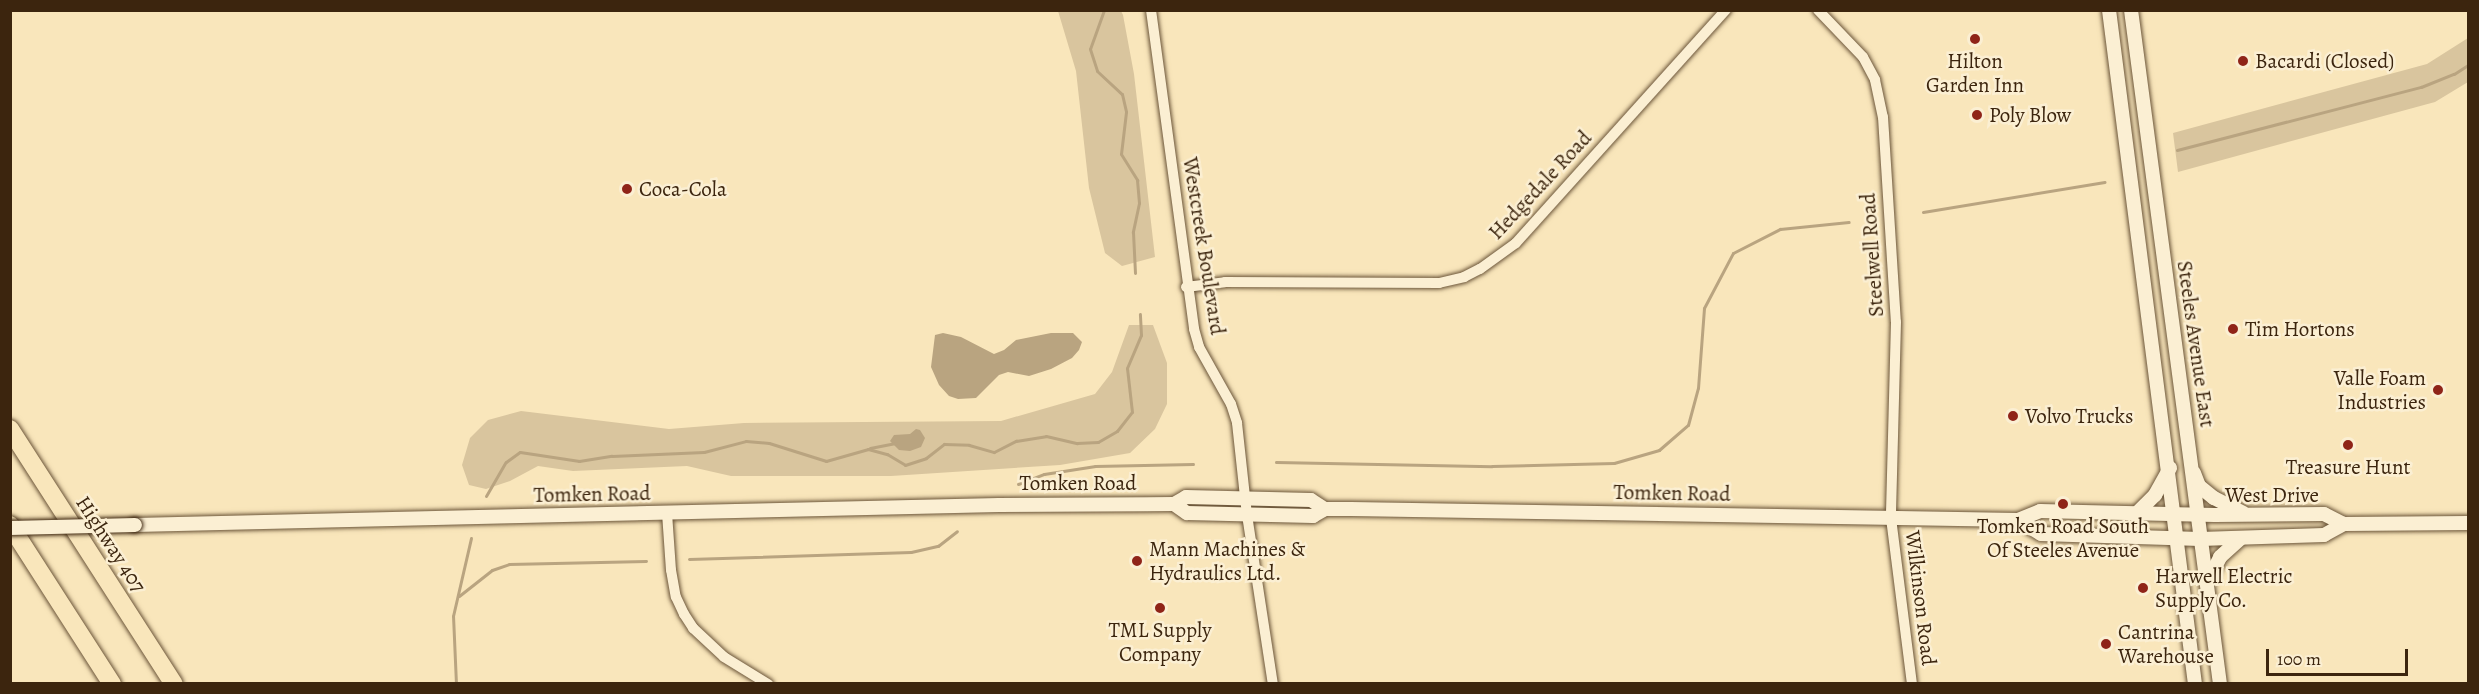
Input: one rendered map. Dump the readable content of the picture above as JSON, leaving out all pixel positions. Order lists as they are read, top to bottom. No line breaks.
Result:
{"streets":{"highway":["Highway 407"],"main road":["Steeles Avenue East","Tomken Road","West Drive"],"street":["Hedgedale Road","Westcreek Boulevard","Steelwell Road","Wilkinson Road"]},"crossings":[["Hedgedale Road","Westcreek Boulevard"],["Westcreek Boulevard","Tomken Road"],["Steelwell Road","Tomken Road"],["Steelwell Road","Wilkinson Road"],["Steeles Avenue East","Tomken Road"],["Steeles Avenue East","West Drive"],["Tomken Road","West Drive"],["Tomken Road","Wilkinson Road"]],"places":["Hilton Garden Inn","Bacardi (Closed)","Poly Blow","Coca-Cola","Tim Hortons","Valle Foam Industries","Volvo Trucks","Treasure Hunt","Tomken Road South Of Steeles Avenue","Mann Machines & Hydraulics Ltd.","Harwell Electric Supply Co.","TML Supply Company","Cantrina Warehouse"],"scale_bar":"100 m"}
